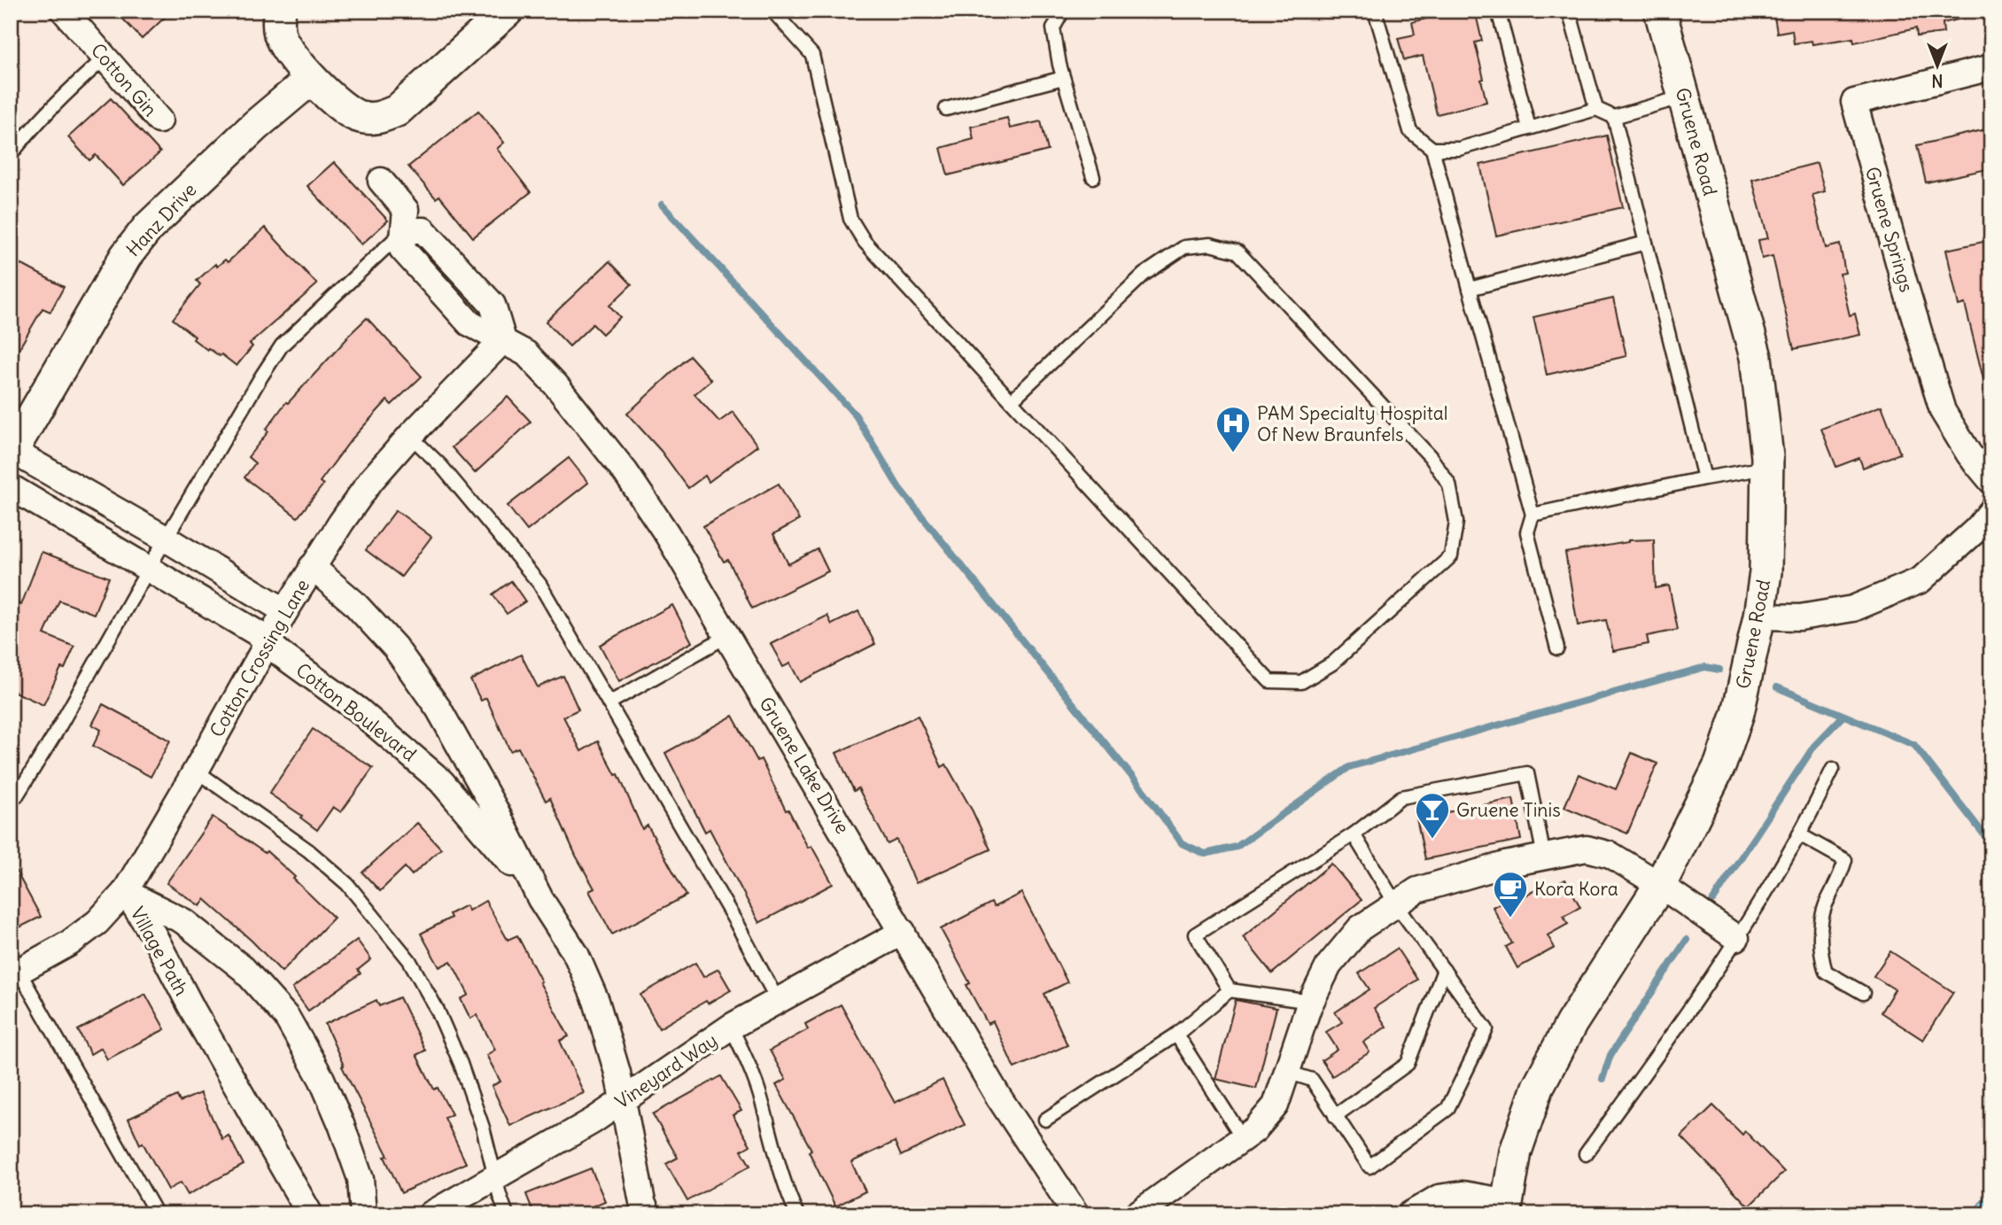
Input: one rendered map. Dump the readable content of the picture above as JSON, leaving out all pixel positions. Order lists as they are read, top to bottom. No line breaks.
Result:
{"streets":{"street":["Cotton Gin","Gruene Road","Hanz Drive","Gruene Springs","Cotton Crossing Lane","Cotton Boulevard","Gruene Lake Drive","Village Path","Vineyard Way"]},"crossings":[["Cotton Crossing Lane","Cotton Boulevard"],["Cotton Crossing Lane","Gruene Lake Drive"],["Cotton Crossing Lane","Village Path"],["Cotton Boulevard","Vineyard Way"],["Gruene Lake Drive","Vineyard Way"]],"places":{"hospital":["PAM Specialty Hospital Of New Braunfels"],"bar":["Gruene Tinis"],"cafe":["Kora Kora"]},"north":"bottom"}
